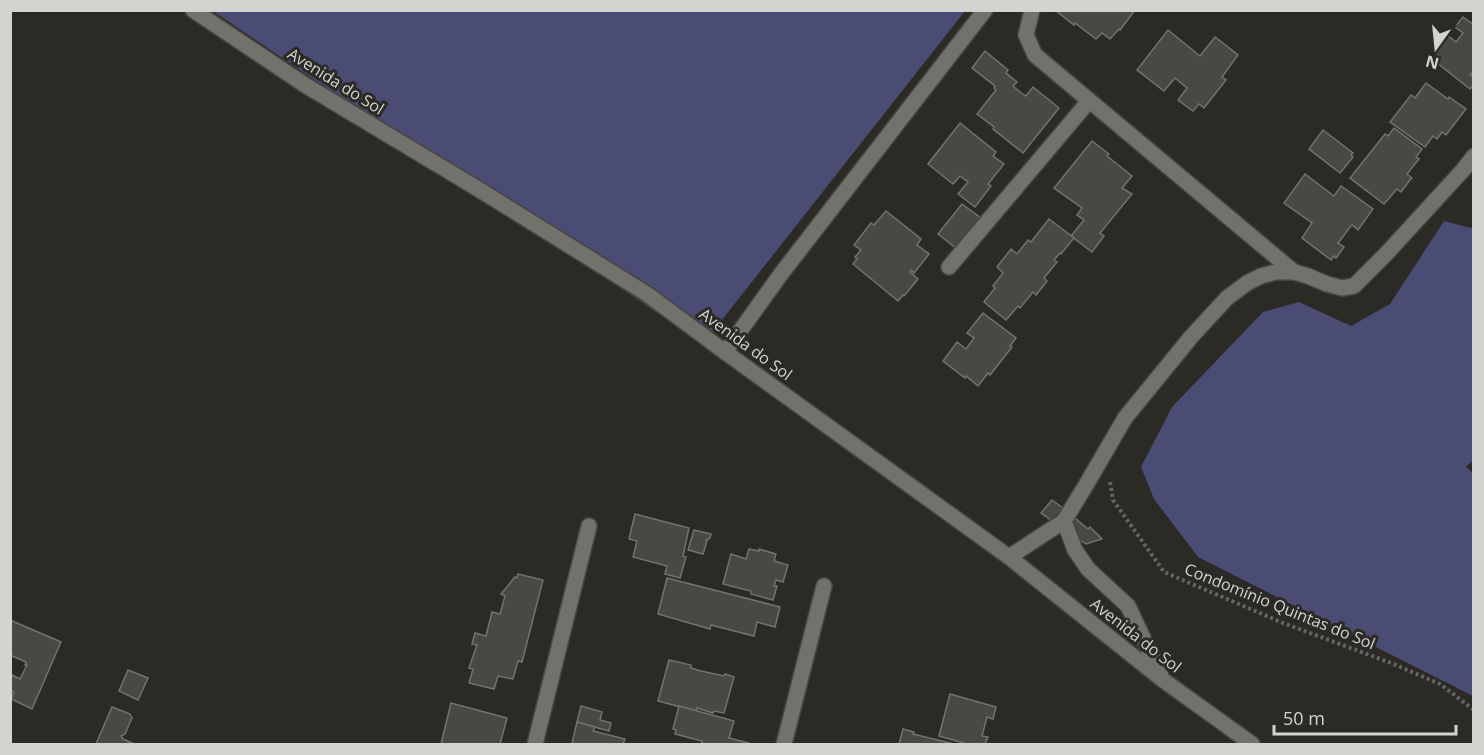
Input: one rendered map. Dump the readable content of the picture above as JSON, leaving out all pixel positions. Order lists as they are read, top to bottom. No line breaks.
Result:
{"streets":{"street":["Avenida do Sol"],"path":["Condomínio Quintas do Sol"]},"scale_bar":"50 m","north":"bottom"}
